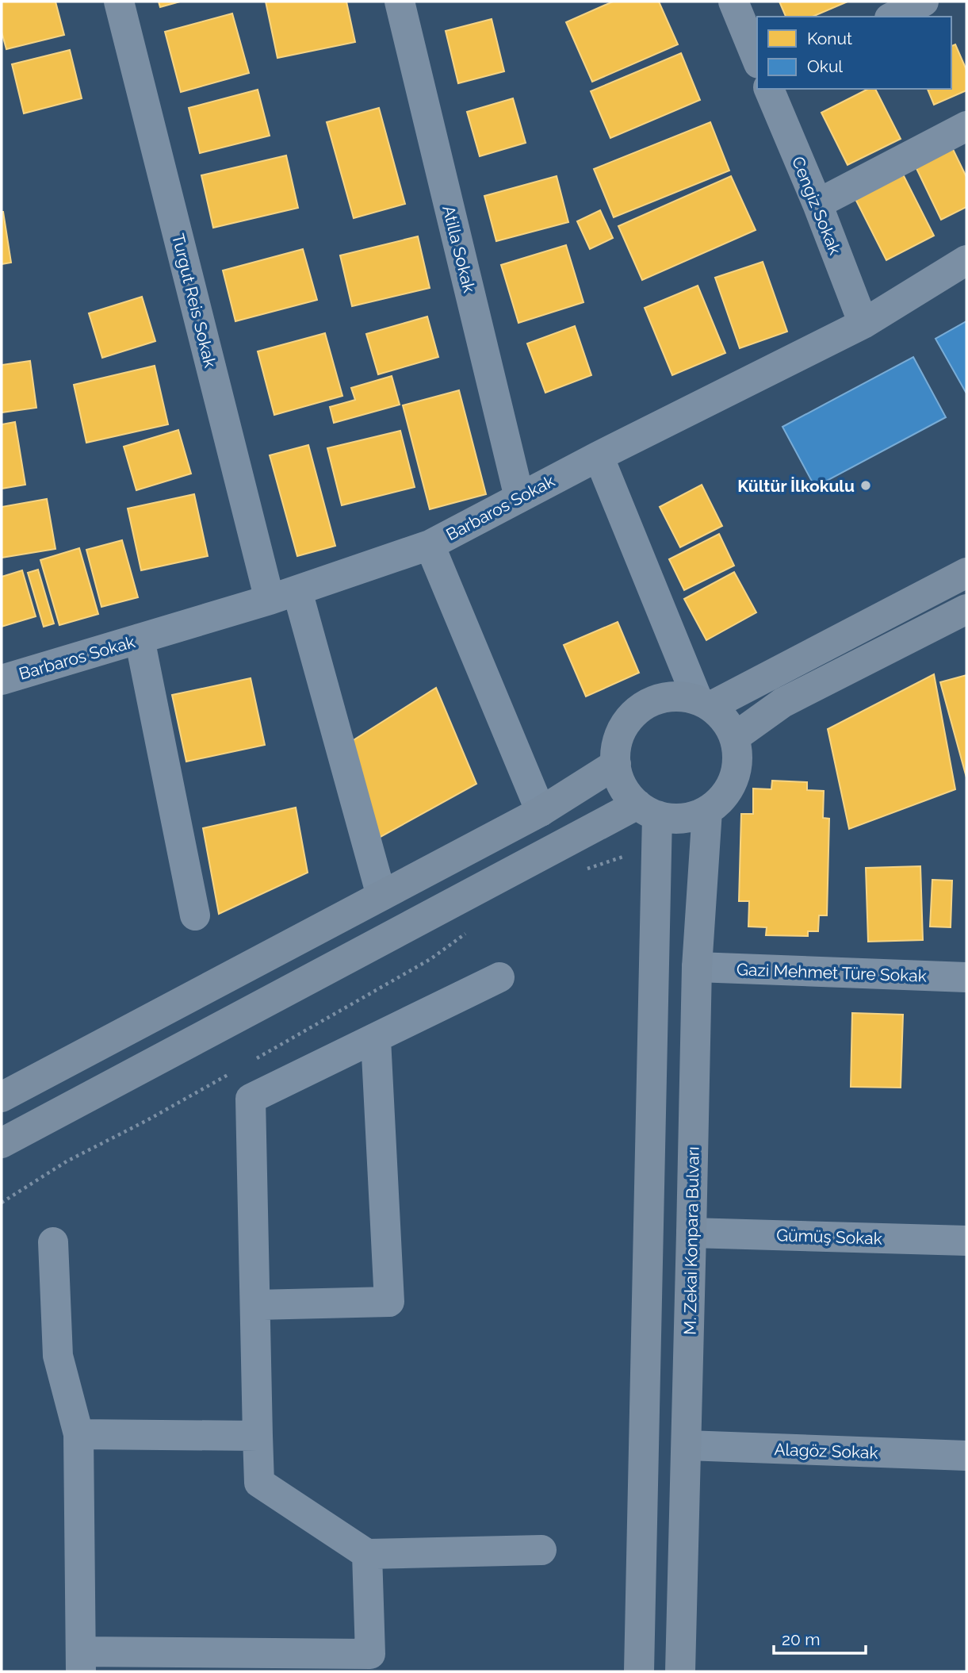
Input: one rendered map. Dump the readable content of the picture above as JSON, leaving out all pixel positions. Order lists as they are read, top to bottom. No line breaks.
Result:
{"streets":{"main road":["M. Zekai Konpara Bulvarı"],"street":["Cengiz Sokak","Atilla Sokak","Turgut Reis Sokak","Barbaros Sokak","Gazi Mehmet Türe Sokak","Gümüş Sokak","Alagöz Sokak"]},"crossings":[["Cengiz Sokak","Barbaros Sokak"],["Atilla Sokak","Barbaros Sokak"],["Turgut Reis Sokak","Barbaros Sokak"],["Gazi Mehmet Türe Sokak","M. Zekai Konpara Bulvarı"],["Gümüş Sokak","M. Zekai Konpara Bulvarı"],["M. Zekai Konpara Bulvarı","Alagöz Sokak"]],"places":["Kültür İlkokulu"],"legend":["Konut","Okul"],"scale_bar":"20 m"}
